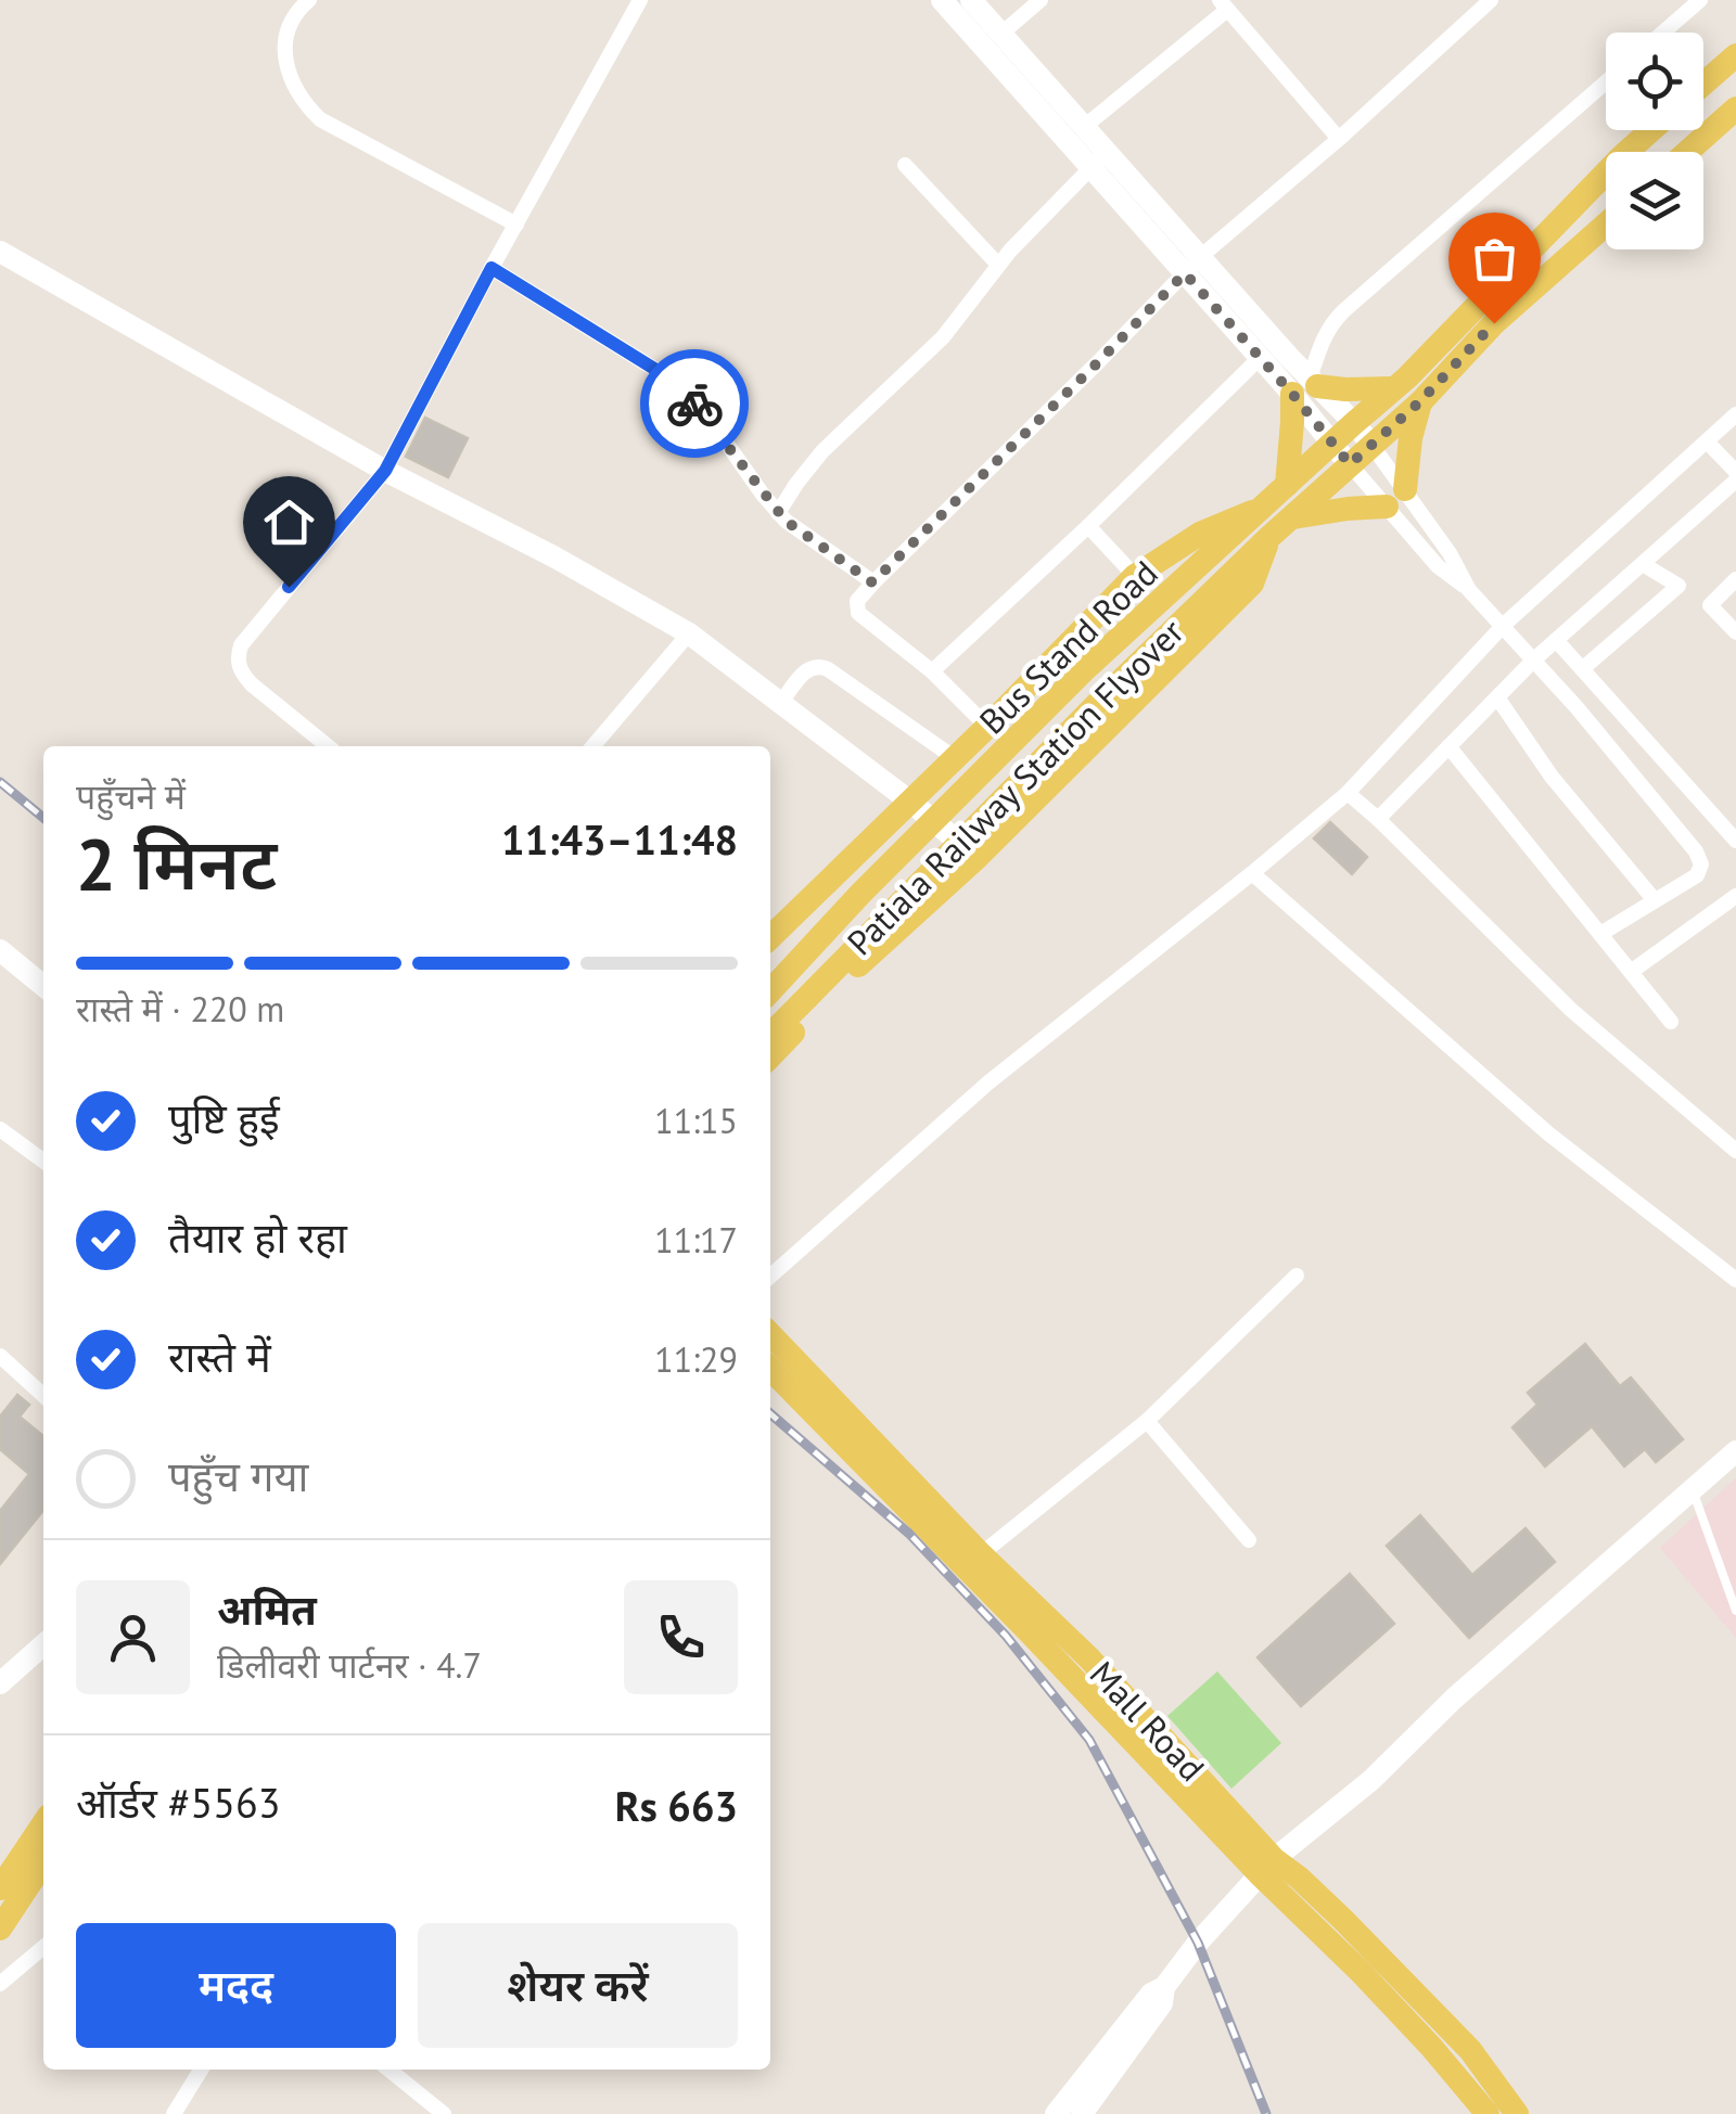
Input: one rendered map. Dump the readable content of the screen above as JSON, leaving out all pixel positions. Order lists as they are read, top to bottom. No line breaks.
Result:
{"streets":{"main road":["Bus Stand Road","Patiala Railway Station Flyover","Mall Road"]},"crossings":[["Bus Stand Road","Patiala Railway Station Flyover"]],"page":{"heading":["2 मिनट","पहुँचने में","11:43–11:48"],"panel":["अमित","डिलीवरी पार्टनर · 4.7","ऑर्डर #5563","Rs 663"],"bar":"रास्ते में · 220 m","list":[["पुष्टि हुई","11:15"],["तैयार हो रहा","11:17"],["रास्ते में","11:29"],"पहुँच गया"],"buttons":["मदद","शेयर करें"]}}
